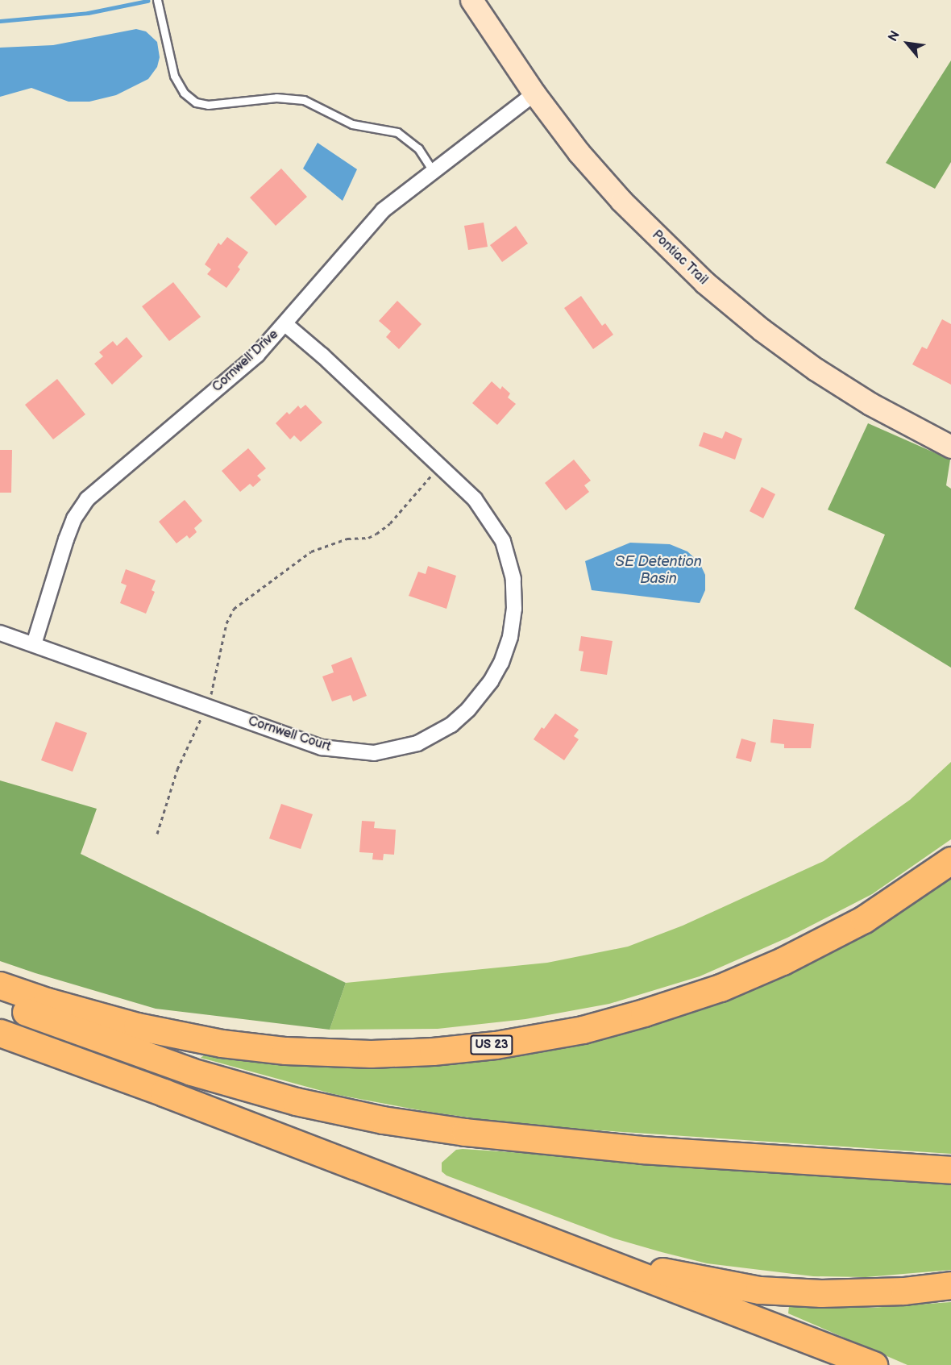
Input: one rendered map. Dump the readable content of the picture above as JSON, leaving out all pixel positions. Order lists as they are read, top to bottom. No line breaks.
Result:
{"streets":{"highway":["US 23"],"main road":["Pontiac Trail"],"street":["Cornwell Drive","Cornwell Court"]},"crossings":[["Pontiac Trail","Cornwell Drive"],["Cornwell Drive","Cornwell Court"]],"water":["SE Detention Basin"],"north":"top left"}
